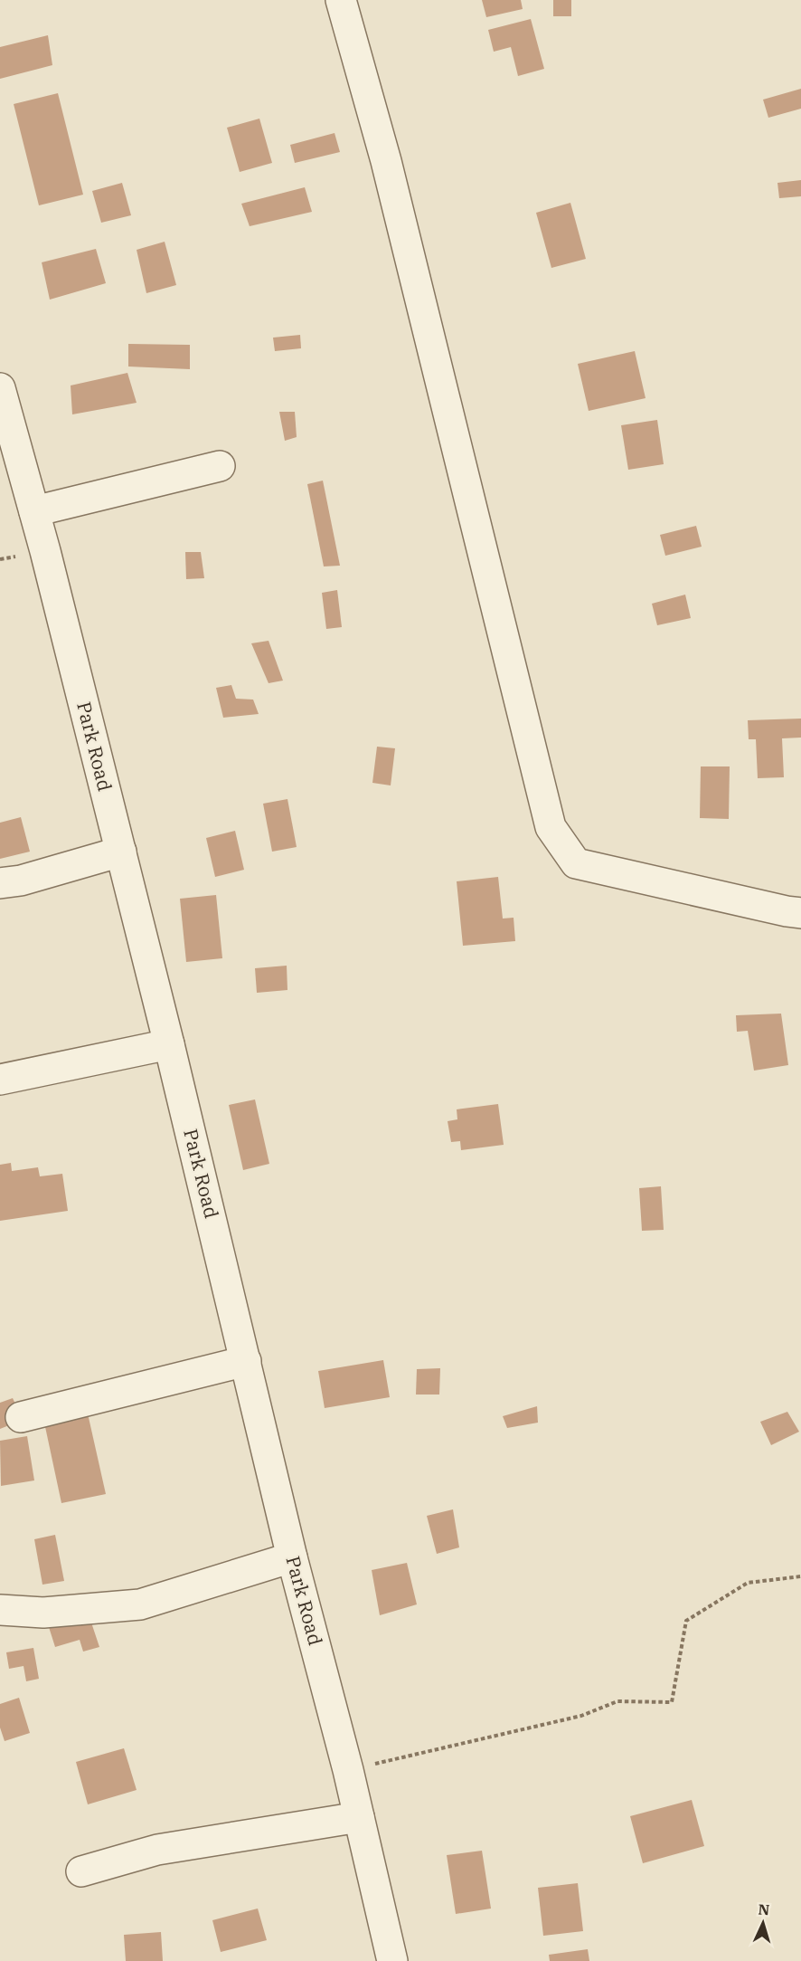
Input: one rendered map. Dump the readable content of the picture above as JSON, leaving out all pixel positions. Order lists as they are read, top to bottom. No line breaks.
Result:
{"streets":{"street":["Park Road"]},"north":"top"}
